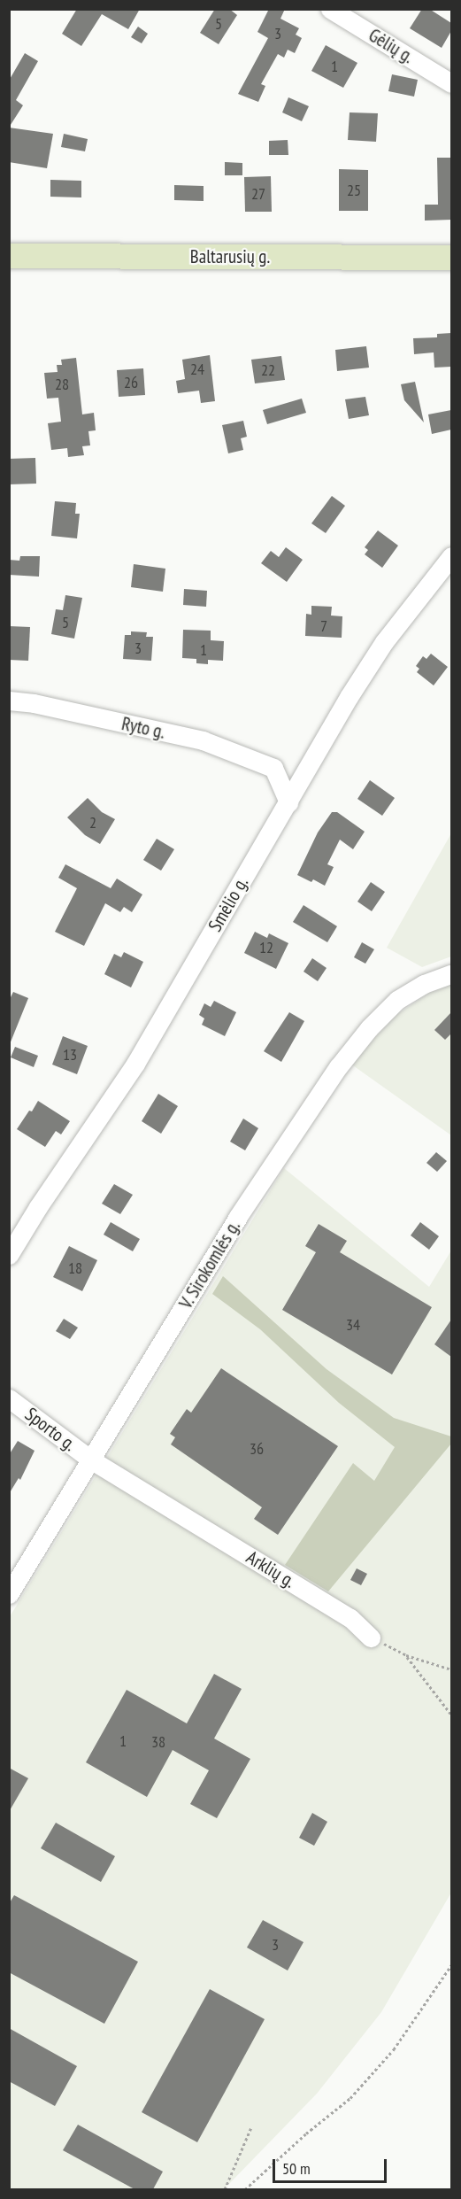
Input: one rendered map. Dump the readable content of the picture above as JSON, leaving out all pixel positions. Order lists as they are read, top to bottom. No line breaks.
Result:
{"streets":{"main road":["Baltarusių g."],"street":["Gėlių g.","Ryto g.","Smėlio g.","V. Sirokomlės g.","Sporto g.","Arklių g."]},"crossings":[["Ryto g.","Smėlio g."],["V. Sirokomlės g.","Sporto g."],["V. Sirokomlės g.","Arklių g."],["Sporto g.","Arklių g."]],"house_numbers":["5","3","1","25","27","24","22","26","28","5","7","3","1","2","12","13","18","34","36","1","38","3"],"scale_bar":"50 m"}
